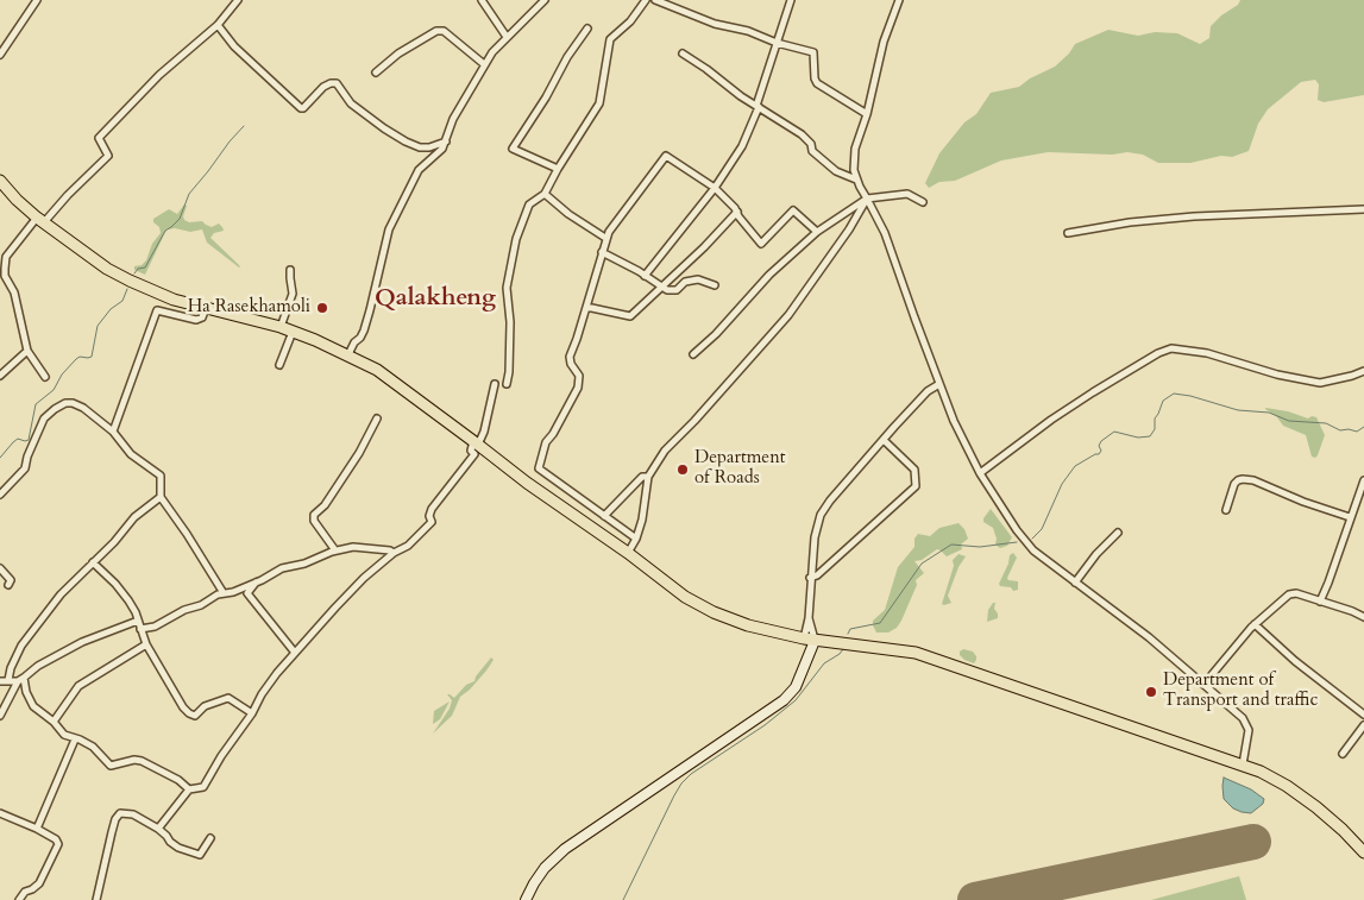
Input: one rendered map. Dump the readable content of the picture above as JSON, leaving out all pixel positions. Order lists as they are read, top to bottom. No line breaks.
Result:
{"districts":["Qalakheng"],"places":["Ha Rasekhamoli","Department of Roads","Department of Transport and traffic"]}
